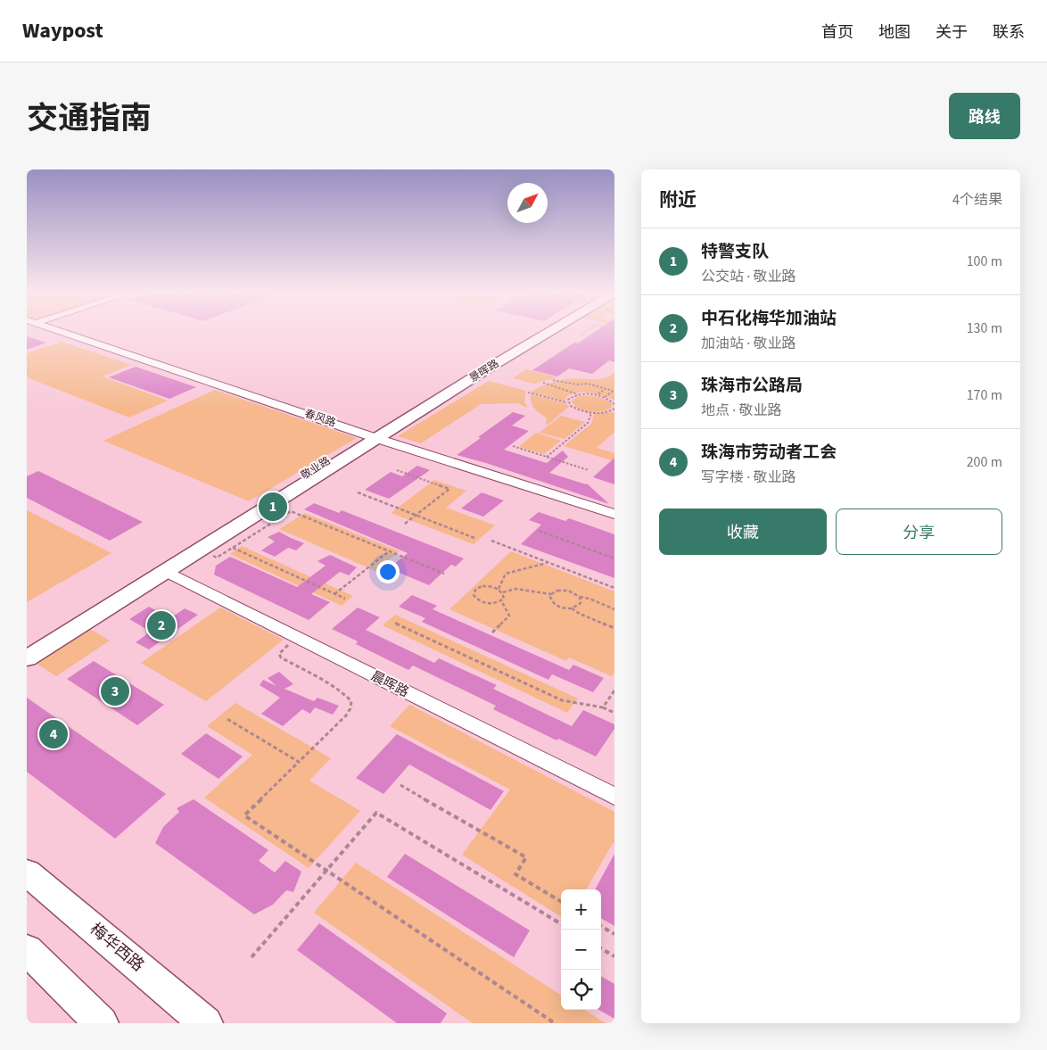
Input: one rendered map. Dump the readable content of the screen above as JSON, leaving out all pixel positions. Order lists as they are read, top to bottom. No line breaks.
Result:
{"streets":{"main road":["景晖路","敬业路","梅华西路"],"street":["春风路","晨晖路"]},"crossings":[["景晖路","春风路"],["景晖路","敬业路"],["春风路","敬业路"],["敬业路","晨晖路"]],"north":"top right","page":{"header":"Waypost","nav":["首页","地图","关于","联系"],"title":"交通指南","buttons":["路线",["收藏","分享"]],"heading":["附近","4个结果"],"list":[{"mark":"1","name":"特警支队","note":"公交站 · 敬业路","value":"100 m"},{"mark":"2","name":"中石化梅华加油站","note":"加油站 · 敬业路","value":"130 m"},{"mark":"3","name":"珠海市公路局","note":"地点 · 敬业路","value":"170 m"},{"mark":"4","name":"珠海市劳动者工会","note":"写字楼 · 敬业路","value":"200 m"}],"pins":["1","2","3","4"],"map_buttons":["+","−"]}}
